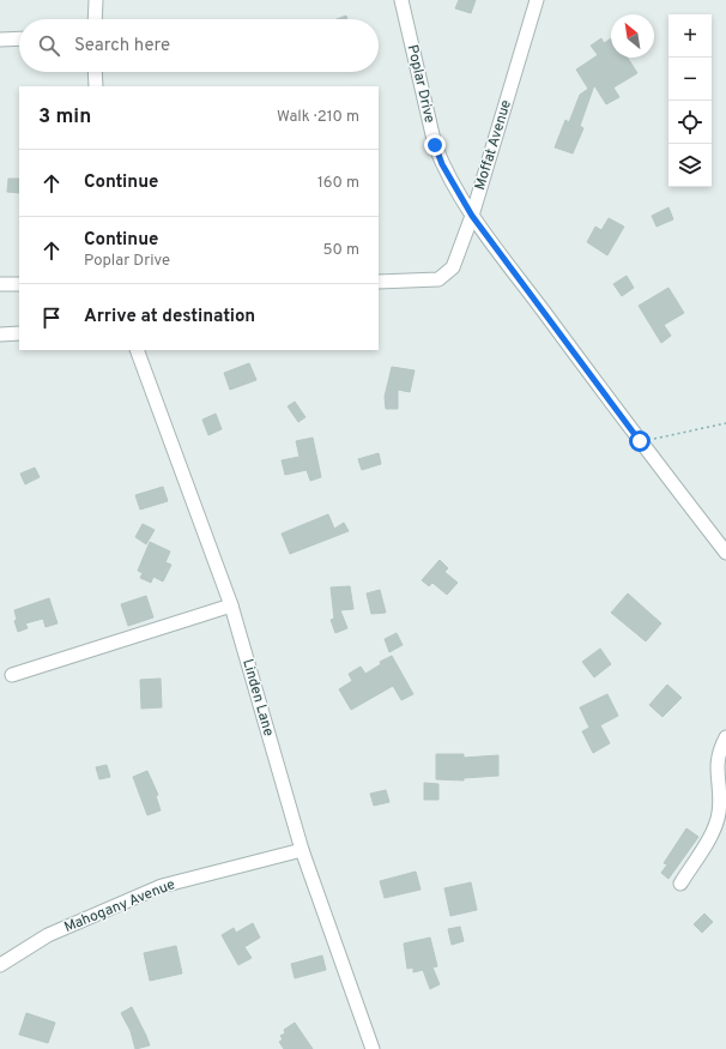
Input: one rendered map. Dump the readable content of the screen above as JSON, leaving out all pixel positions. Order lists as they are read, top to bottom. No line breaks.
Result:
{"streets":{"street":["Poplar Drive","Moffat Avenue","Linden Lane","Mahogany Avenue"]},"crossings":[["Poplar Drive","Moffat Avenue"],["Linden Lane","Mahogany Avenue"]],"north":"top left","page":{"map_buttons":["+","−"],"search":"Search here","heading":["3 min","Walk · 210 m"],"list":[["Continue","160 m"],["Continue","Poplar Drive","50 m"],"Arrive at destination"]}}
